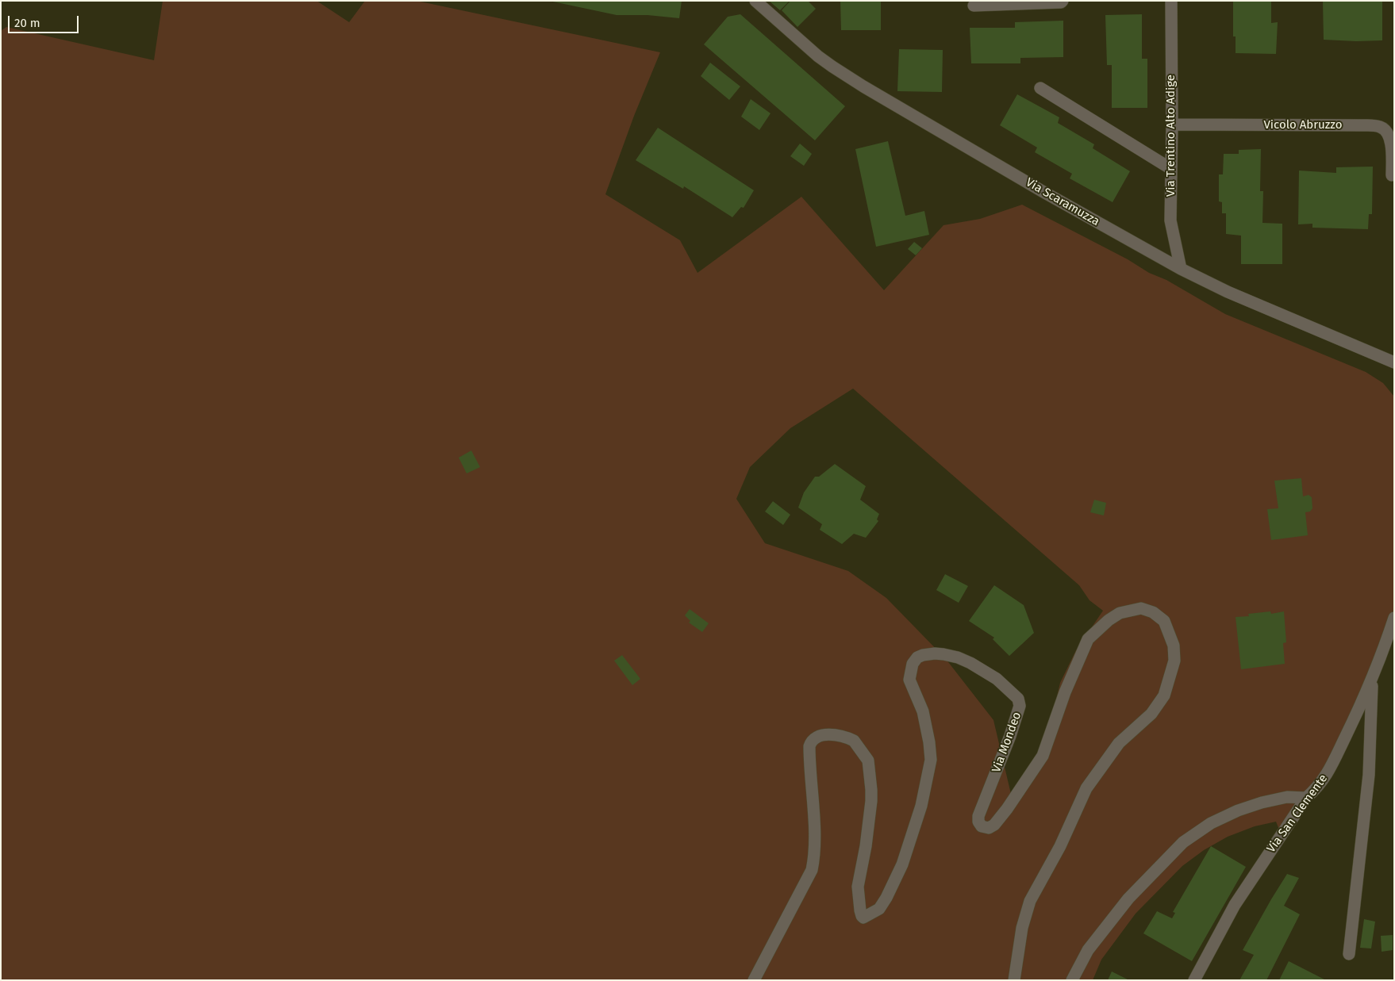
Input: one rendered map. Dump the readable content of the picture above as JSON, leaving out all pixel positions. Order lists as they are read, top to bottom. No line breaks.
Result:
{"streets":{"street":["Vicolo Abruzzo","Via Trentino Alto Adige","Via Scaramuzza","Via Mondeo","Via San Clemente"]},"crossings":[["Vicolo Abruzzo","Via Trentino Alto Adige"],["Via Trentino Alto Adige","Via Scaramuzza"]],"scale_bar":"20 m"}
